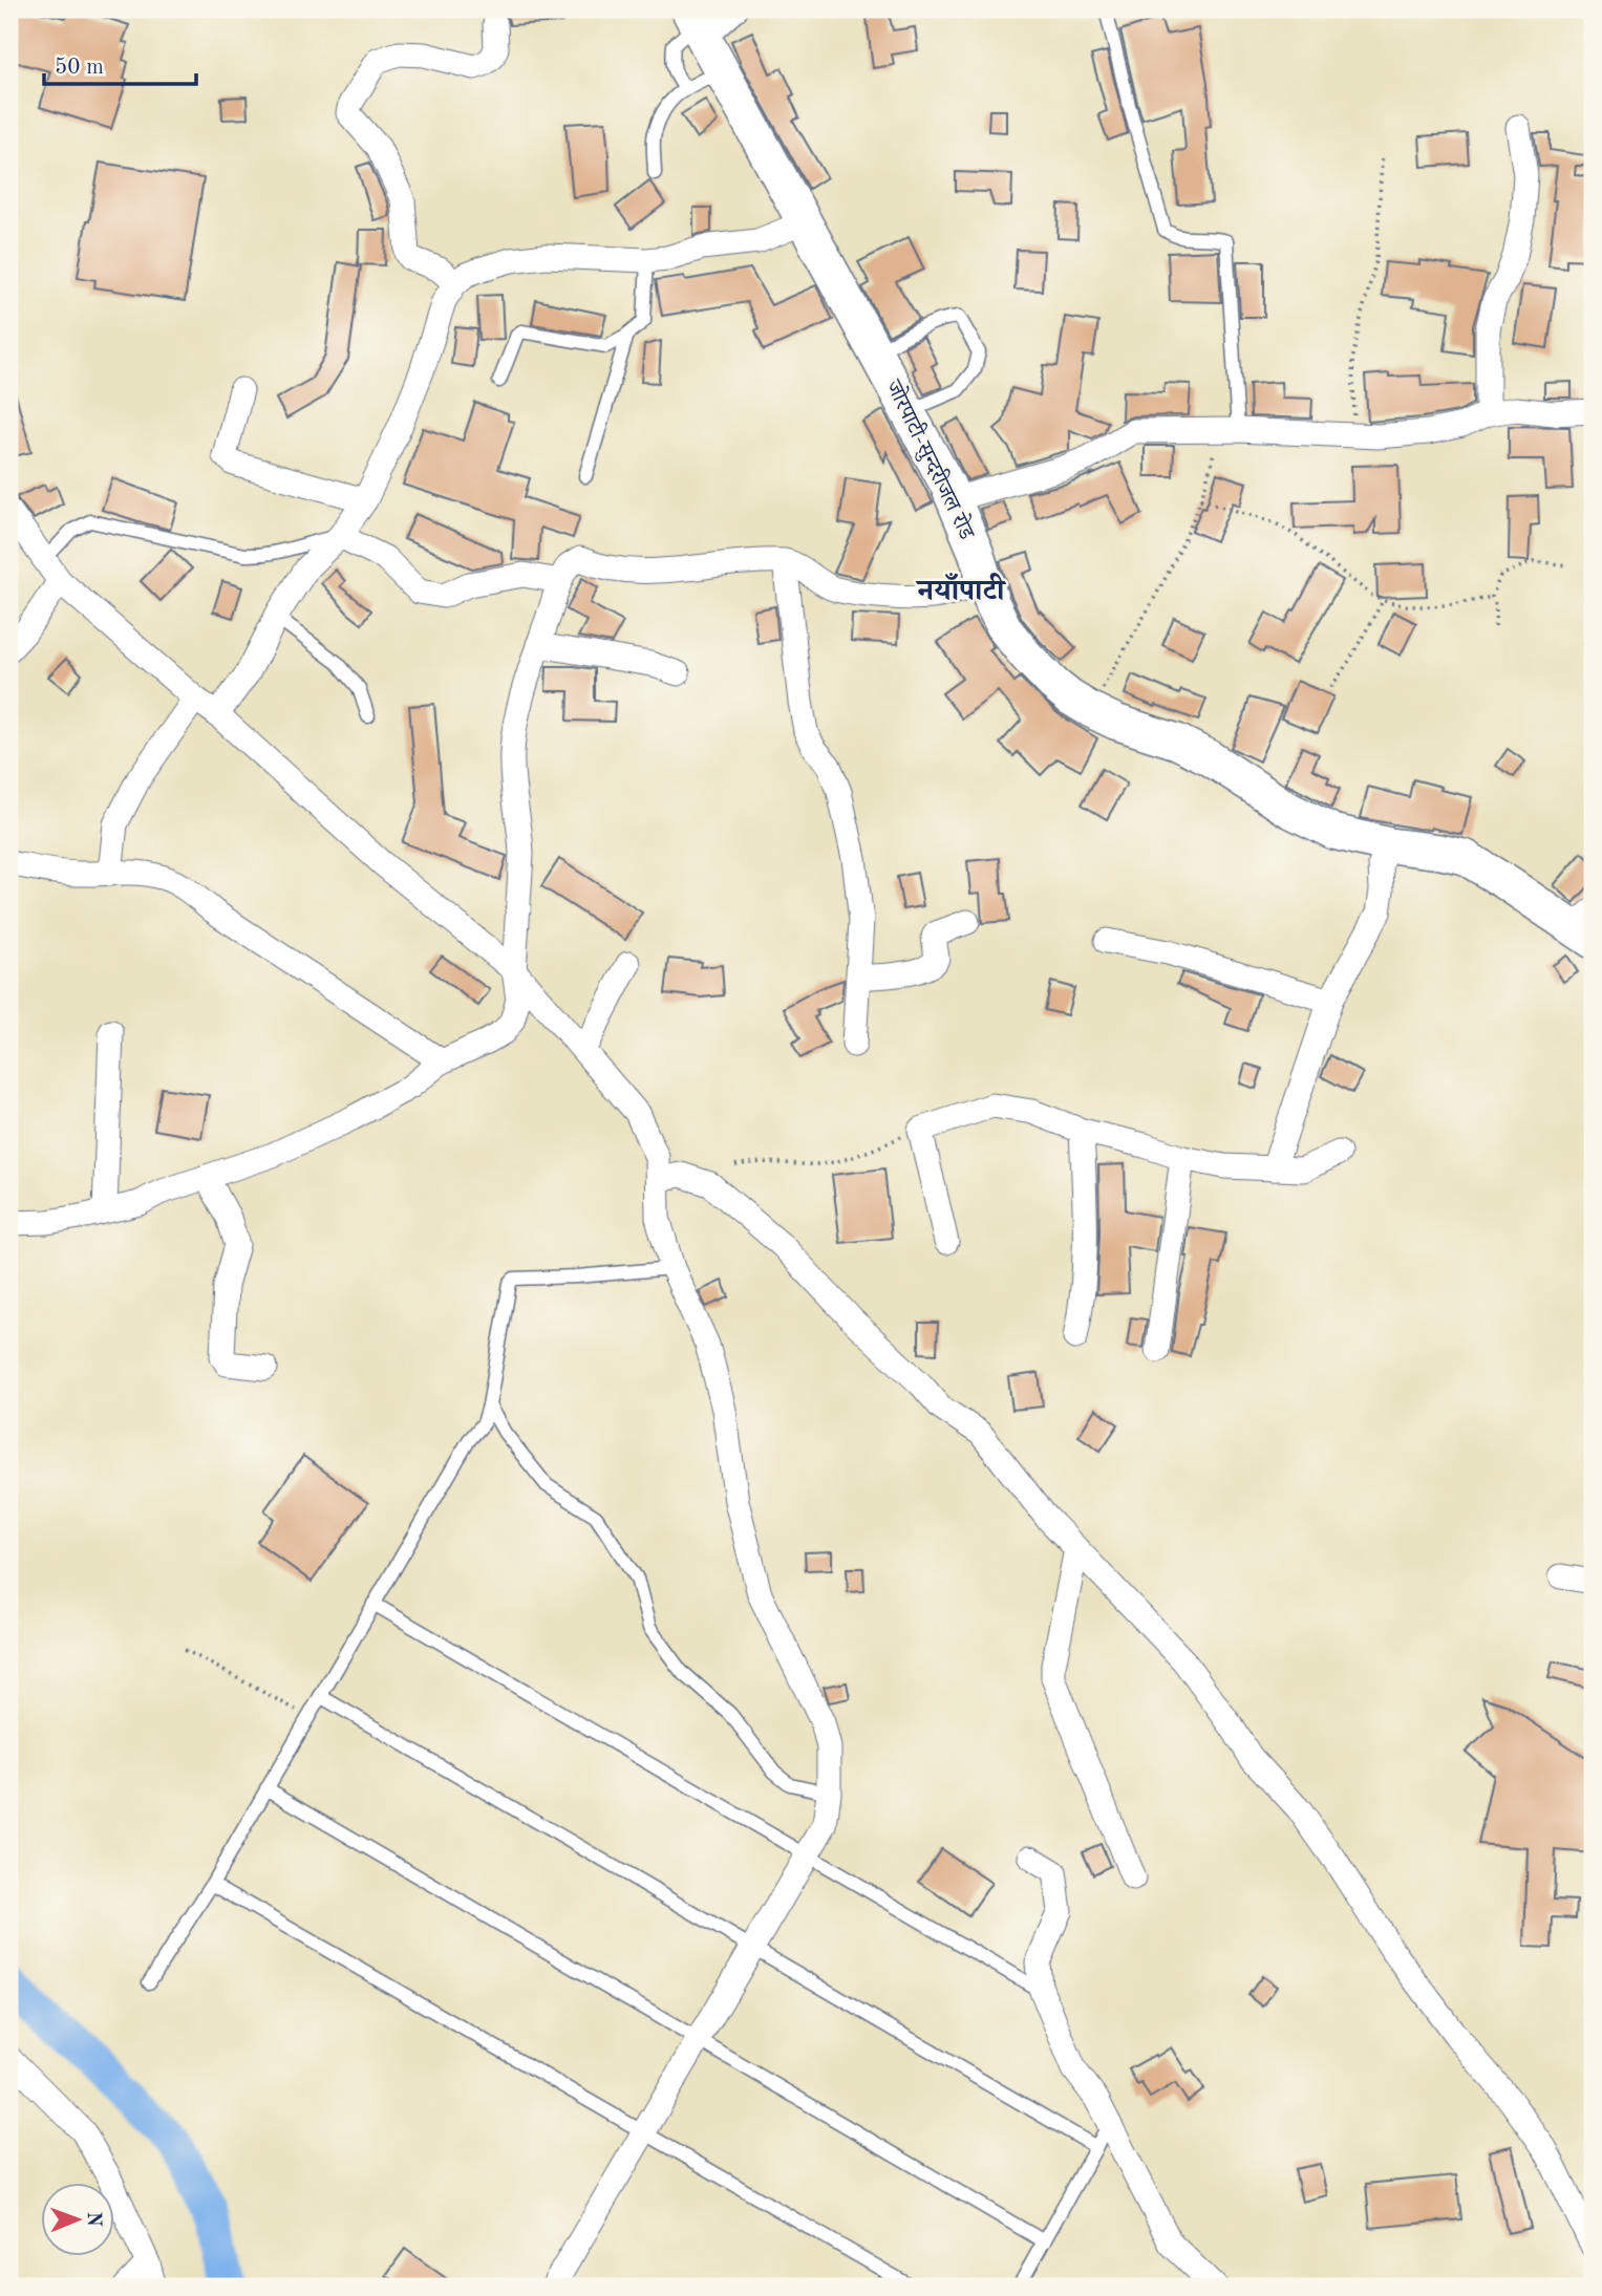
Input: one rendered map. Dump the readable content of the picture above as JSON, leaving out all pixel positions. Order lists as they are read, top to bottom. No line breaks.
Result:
{"streets":{"main road":["जोरपाटी-सुन्दरीजल रोड"]},"districts":["नयाँपाटी"],"scale_bar":"50 m","north":"right"}
